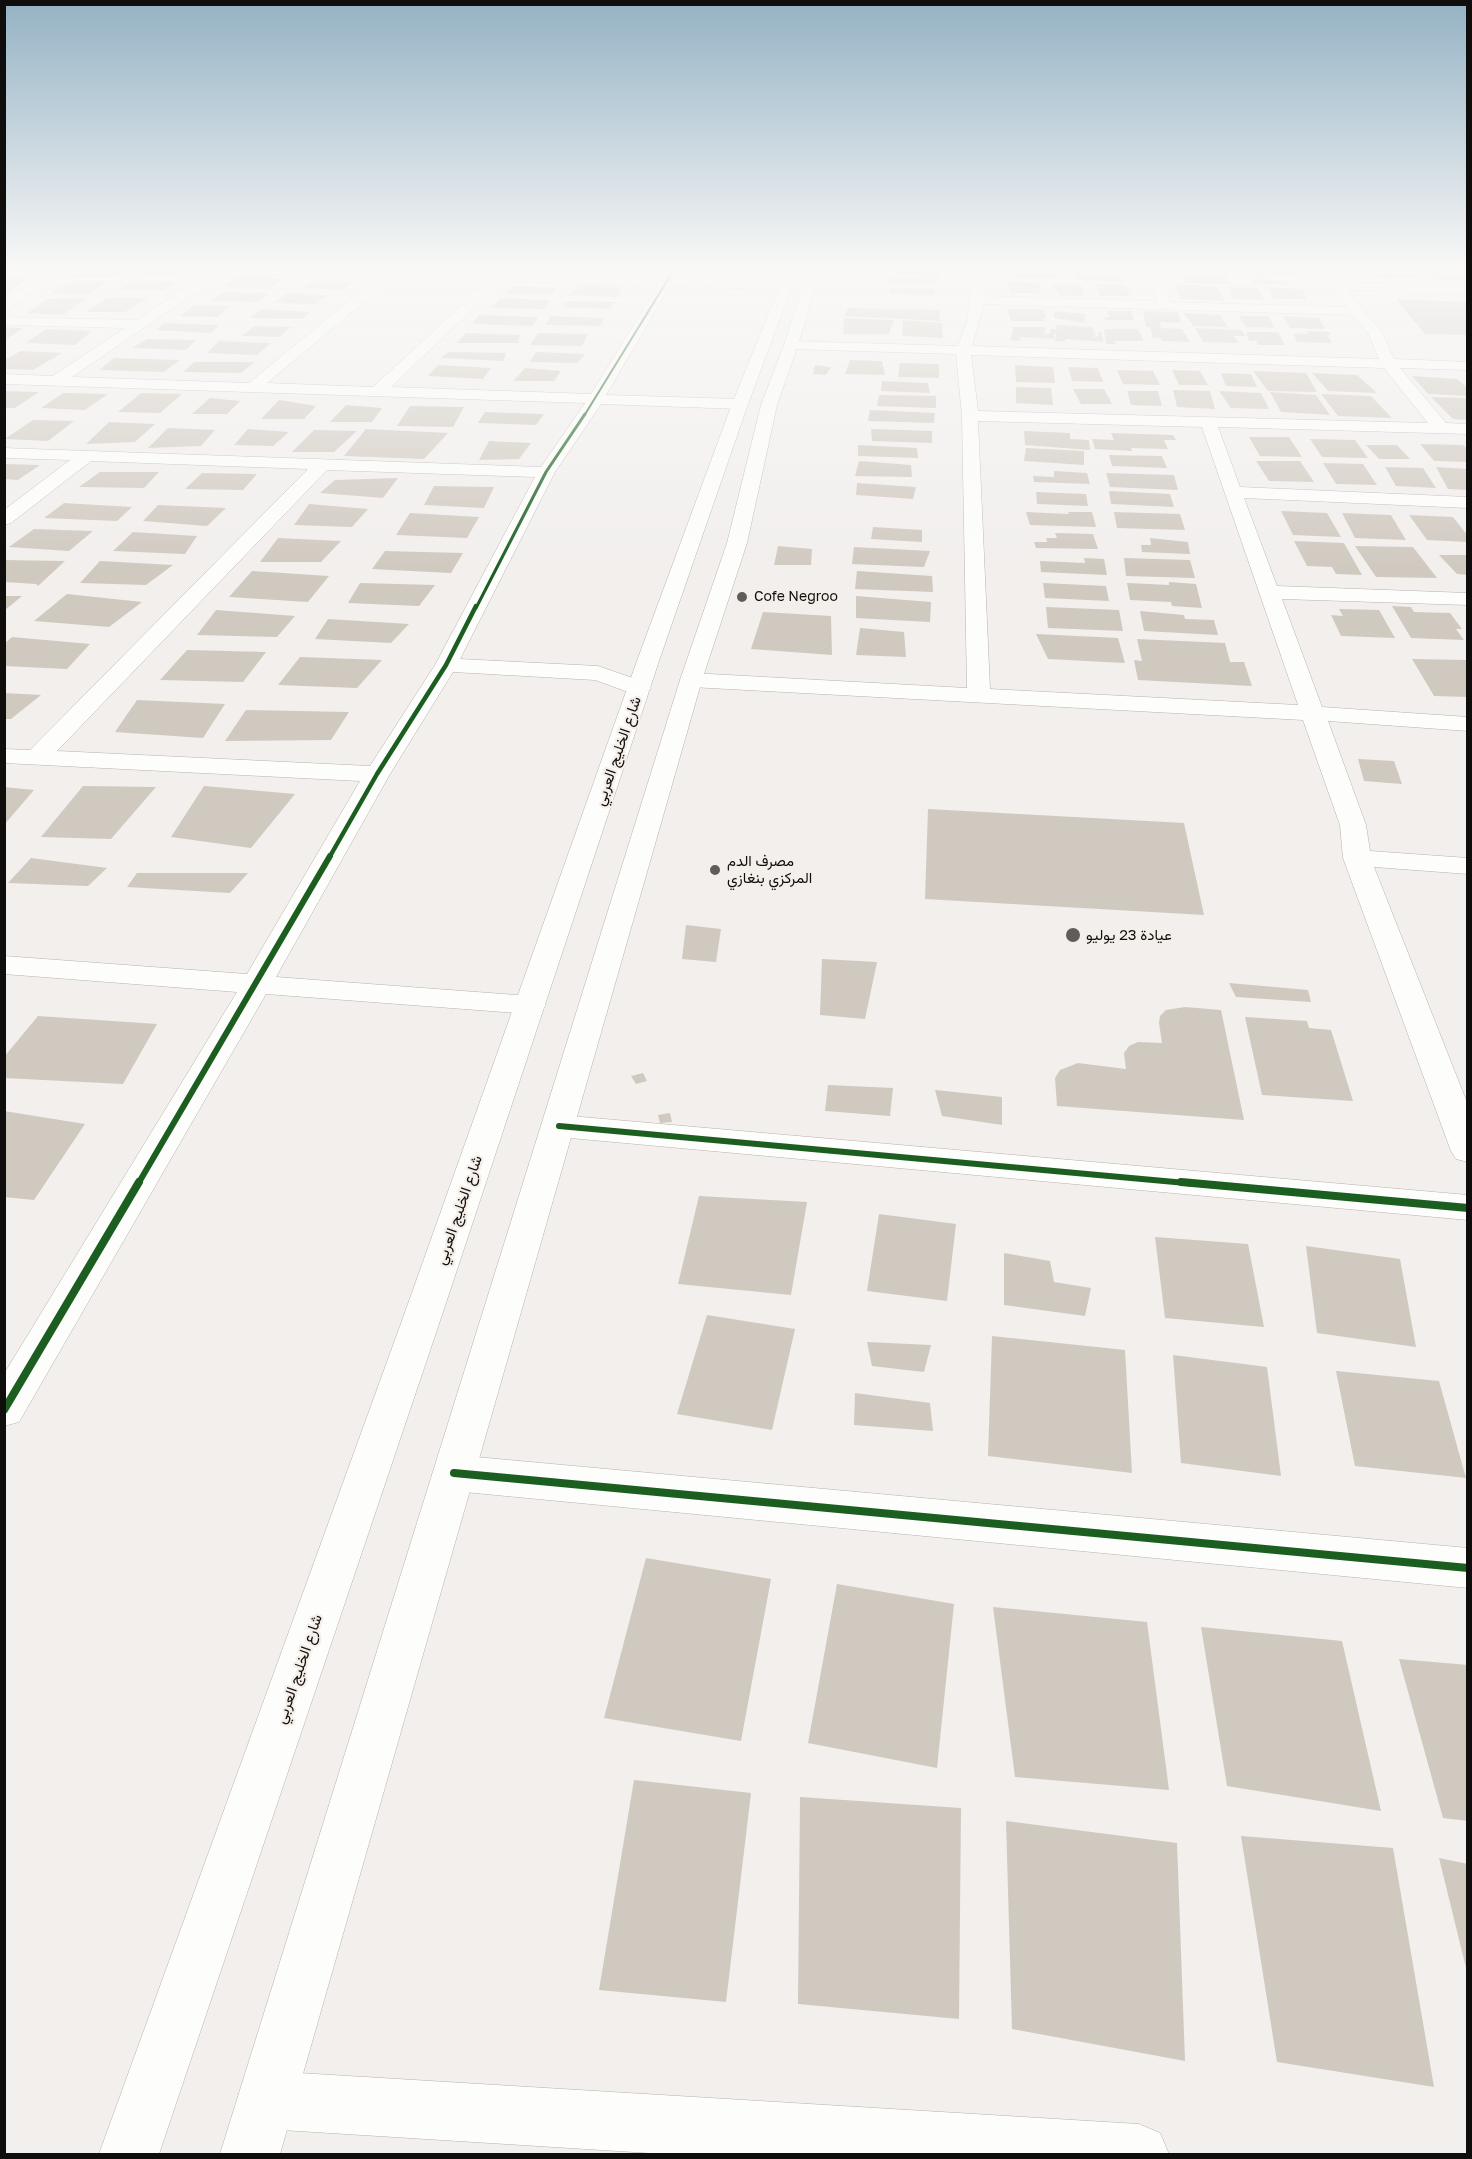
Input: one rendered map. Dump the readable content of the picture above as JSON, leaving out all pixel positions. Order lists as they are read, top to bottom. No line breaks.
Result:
{"streets":{"street":["شارع الخليج العربي"]},"places":["Cofe Negroo","مصرف الدم المركزي بنغازي","عيادة 23 يوليو"]}
